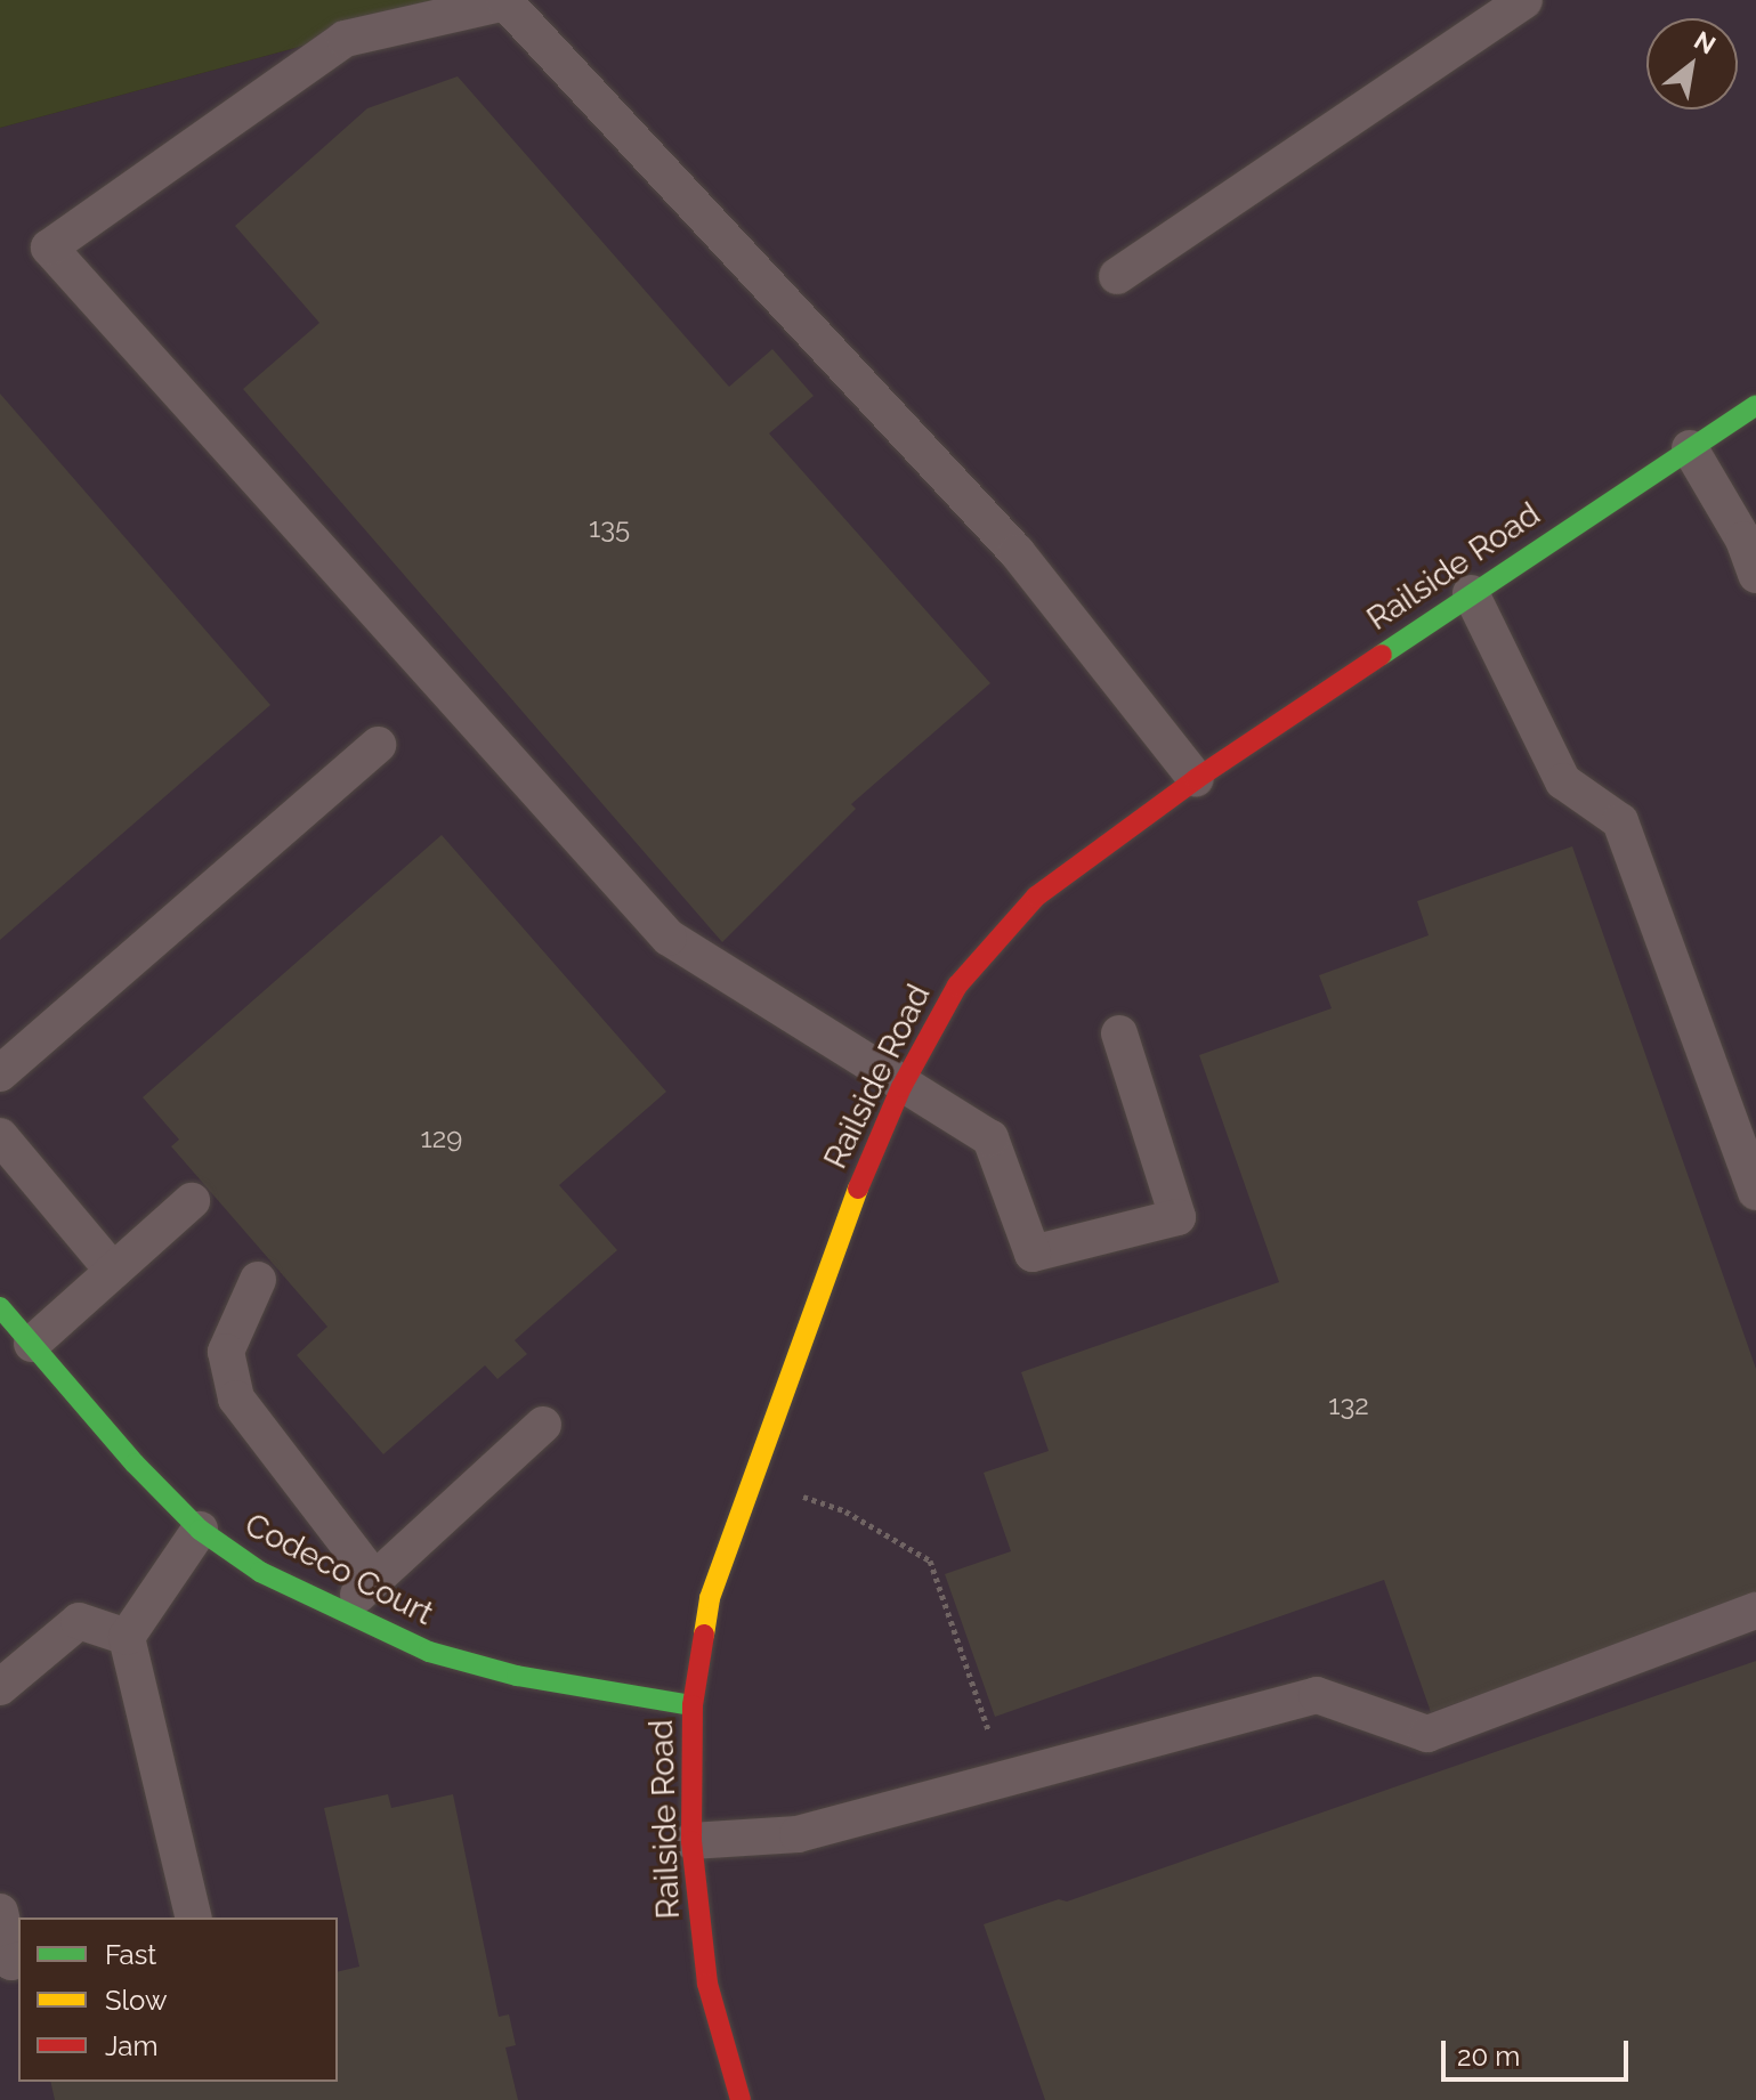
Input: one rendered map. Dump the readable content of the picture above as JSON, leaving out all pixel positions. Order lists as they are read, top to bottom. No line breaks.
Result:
{"streets":{"street":["Railside Road","Codeco Court"]},"crossings":[["Railside Road","Codeco Court"]],"house_numbers":["135","129","132"],"legend":["Fast","Slow","Jam"],"scale_bar":"20 m","north":"top right"}
